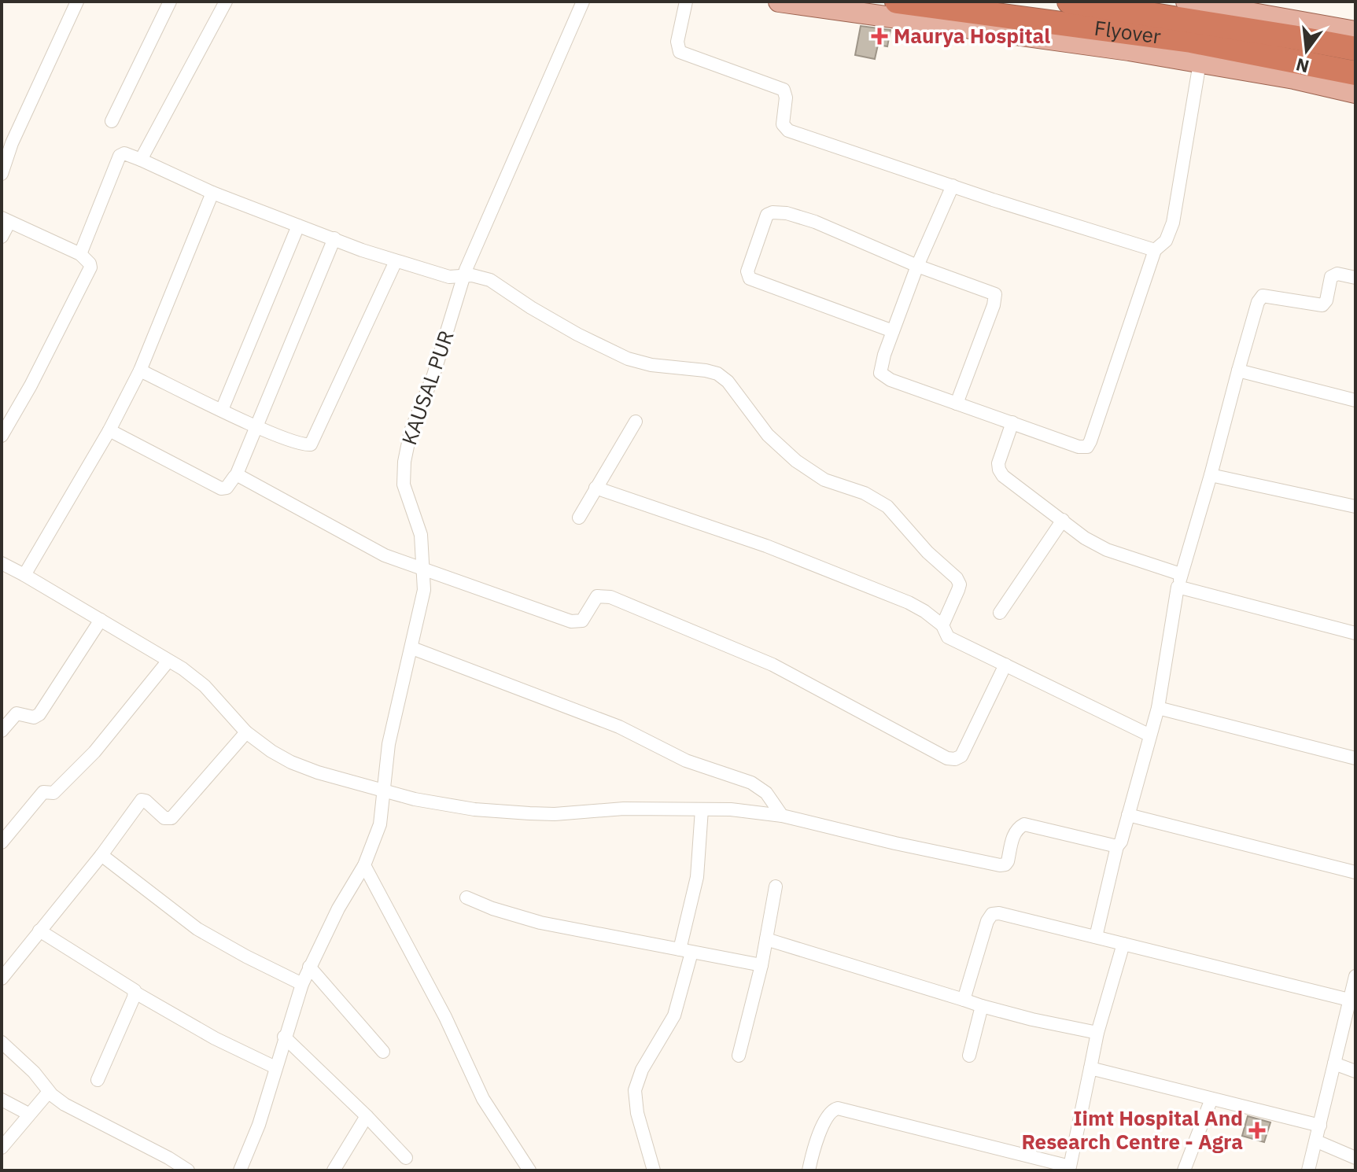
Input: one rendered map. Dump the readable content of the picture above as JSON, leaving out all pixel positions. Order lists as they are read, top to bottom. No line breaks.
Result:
{"streets":{"highway":["Flyover"],"street":["KAUSAL PUR"]},"places":{"health":["Maurya Hospital","Iimt Hospital And Research Centre - Agra"]},"north":"bottom"}
